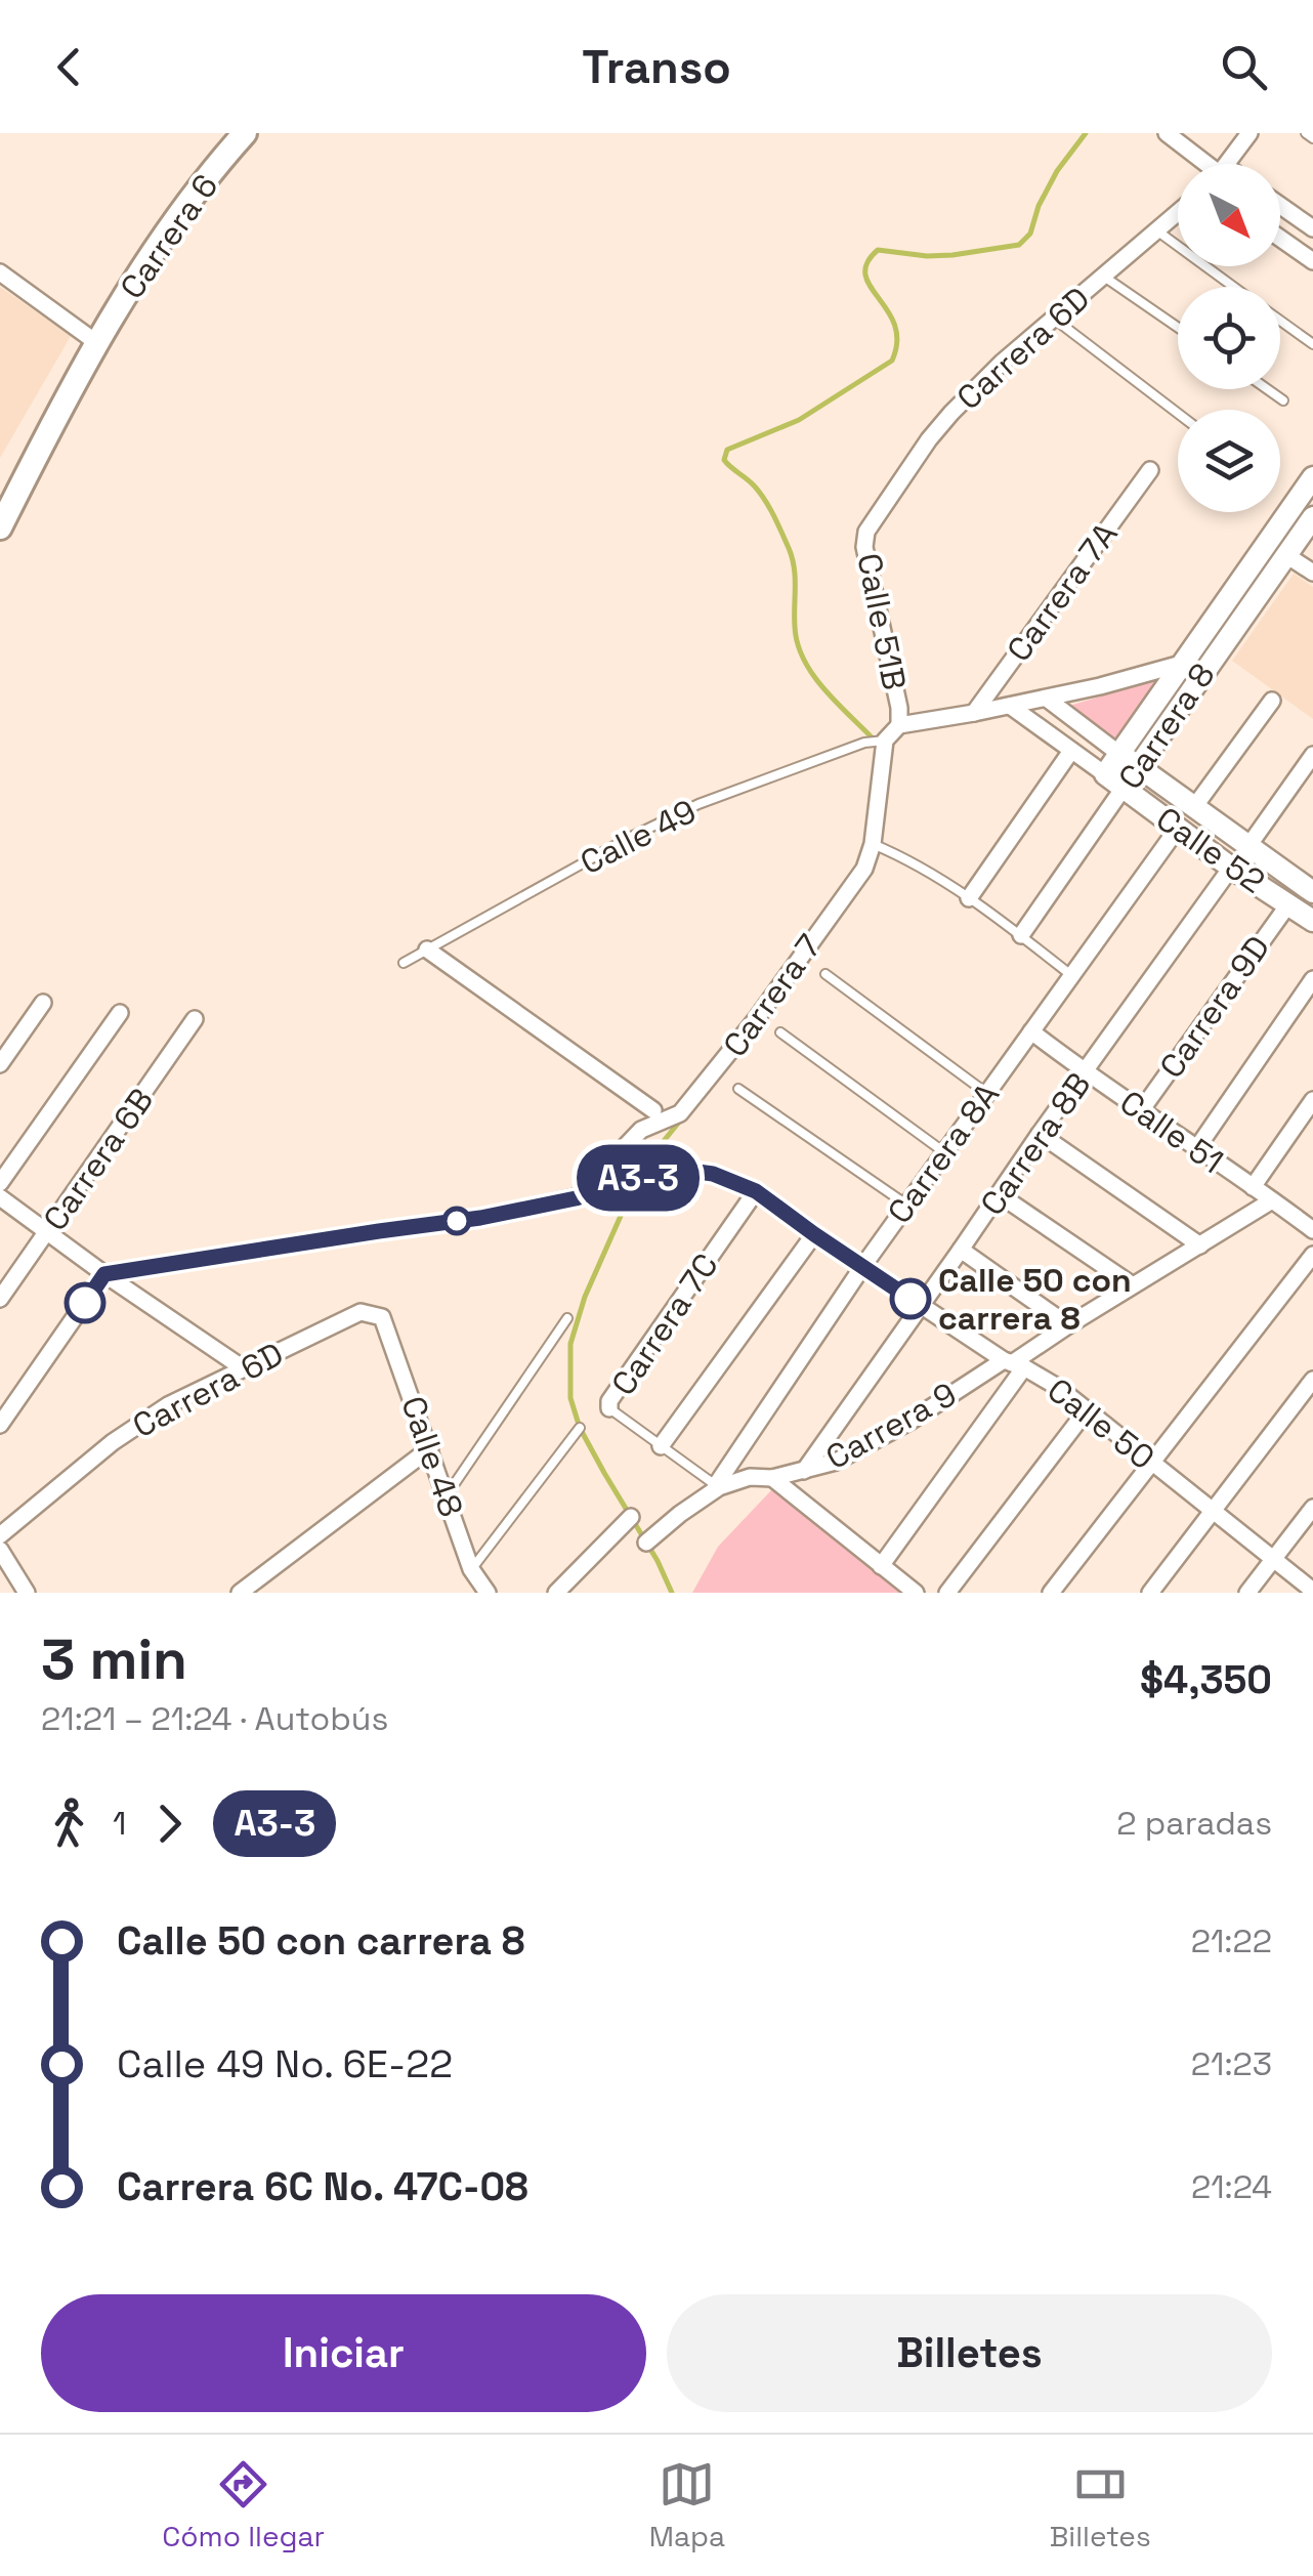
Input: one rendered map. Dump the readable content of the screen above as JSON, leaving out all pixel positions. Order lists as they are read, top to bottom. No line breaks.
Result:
{"streets":{"main road":["Carrera 6"],"street":["Carrera 6D","Carrera 7A","Calle 51B","Carrera 8","Calle 52","Carrera 7","Carrera 9D","Calle 51","Carrera 8B","Carrera 8A","Carrera 6B","Carrera 7C","Calle 50","Carrera 9","Calle 48"],"lane":["Calle 49"]},"crossings":[["Carrera 6D","Calle 51B"],["Carrera 6D","Calle 48"],["Carrera 8","Calle 52"],["Calle 49","Carrera 7"],["Calle 52","Carrera 9D"],["Calle 52","Carrera 8B"],["Calle 52","Carrera 8A"],["Carrera 7","Calle 50"],["Carrera 9D","Calle 51"],["Calle 51","Carrera 8B"],["Calle 51","Carrera 8A"],["Calle 51","Carrera 9"],["Carrera 8B","Calle 50"],["Carrera 8B","Carrera 9"],["Carrera 8A","Calle 50"],["Carrera 8A","Carrera 9"],["Carrera 7C","Calle 50"],["Calle 50","Carrera 9"]],"places":["Calle 50 con carrera 8"],"lines":["bus line A3-3"],"north":"bottom right","page":{"header":"Transo","on_map":"A3-3","heading":["3 min","21:21 – 21:24 · Autobús","$4,350"],"legs":["1","A3-3","2 paradas"],"list":[{"name":"Calle 50 con carrera 8","value":"21:22"},{"name":"Calle 49 No. 6E-22","value":"21:23"},{"name":"Carrera 6C No. 47C-08","value":"21:24"}],"buttons":["Iniciar","Billetes"],"tabs":["Cómo llegar","Mapa","Billetes"]}}
